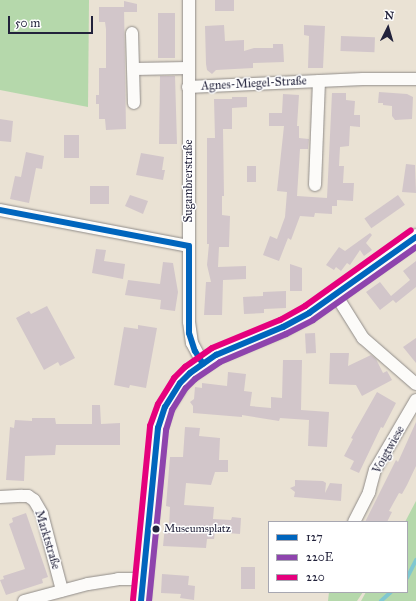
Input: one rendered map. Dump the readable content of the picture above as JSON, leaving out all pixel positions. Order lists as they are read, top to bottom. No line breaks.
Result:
{"streets":{"street":["Agnes-Miegel-Straße","Sugambrerstraße","Voigtwiese","Marktstraße"]},"crossings":[["Agnes-Miegel-Straße","Sugambrerstraße"]],"places":["Museumsplatz"],"lines":["transit line 127","transit line 220","transit line 220E"],"legend":["127","220E","220"],"scale_bar":"50 m","north":"top"}
